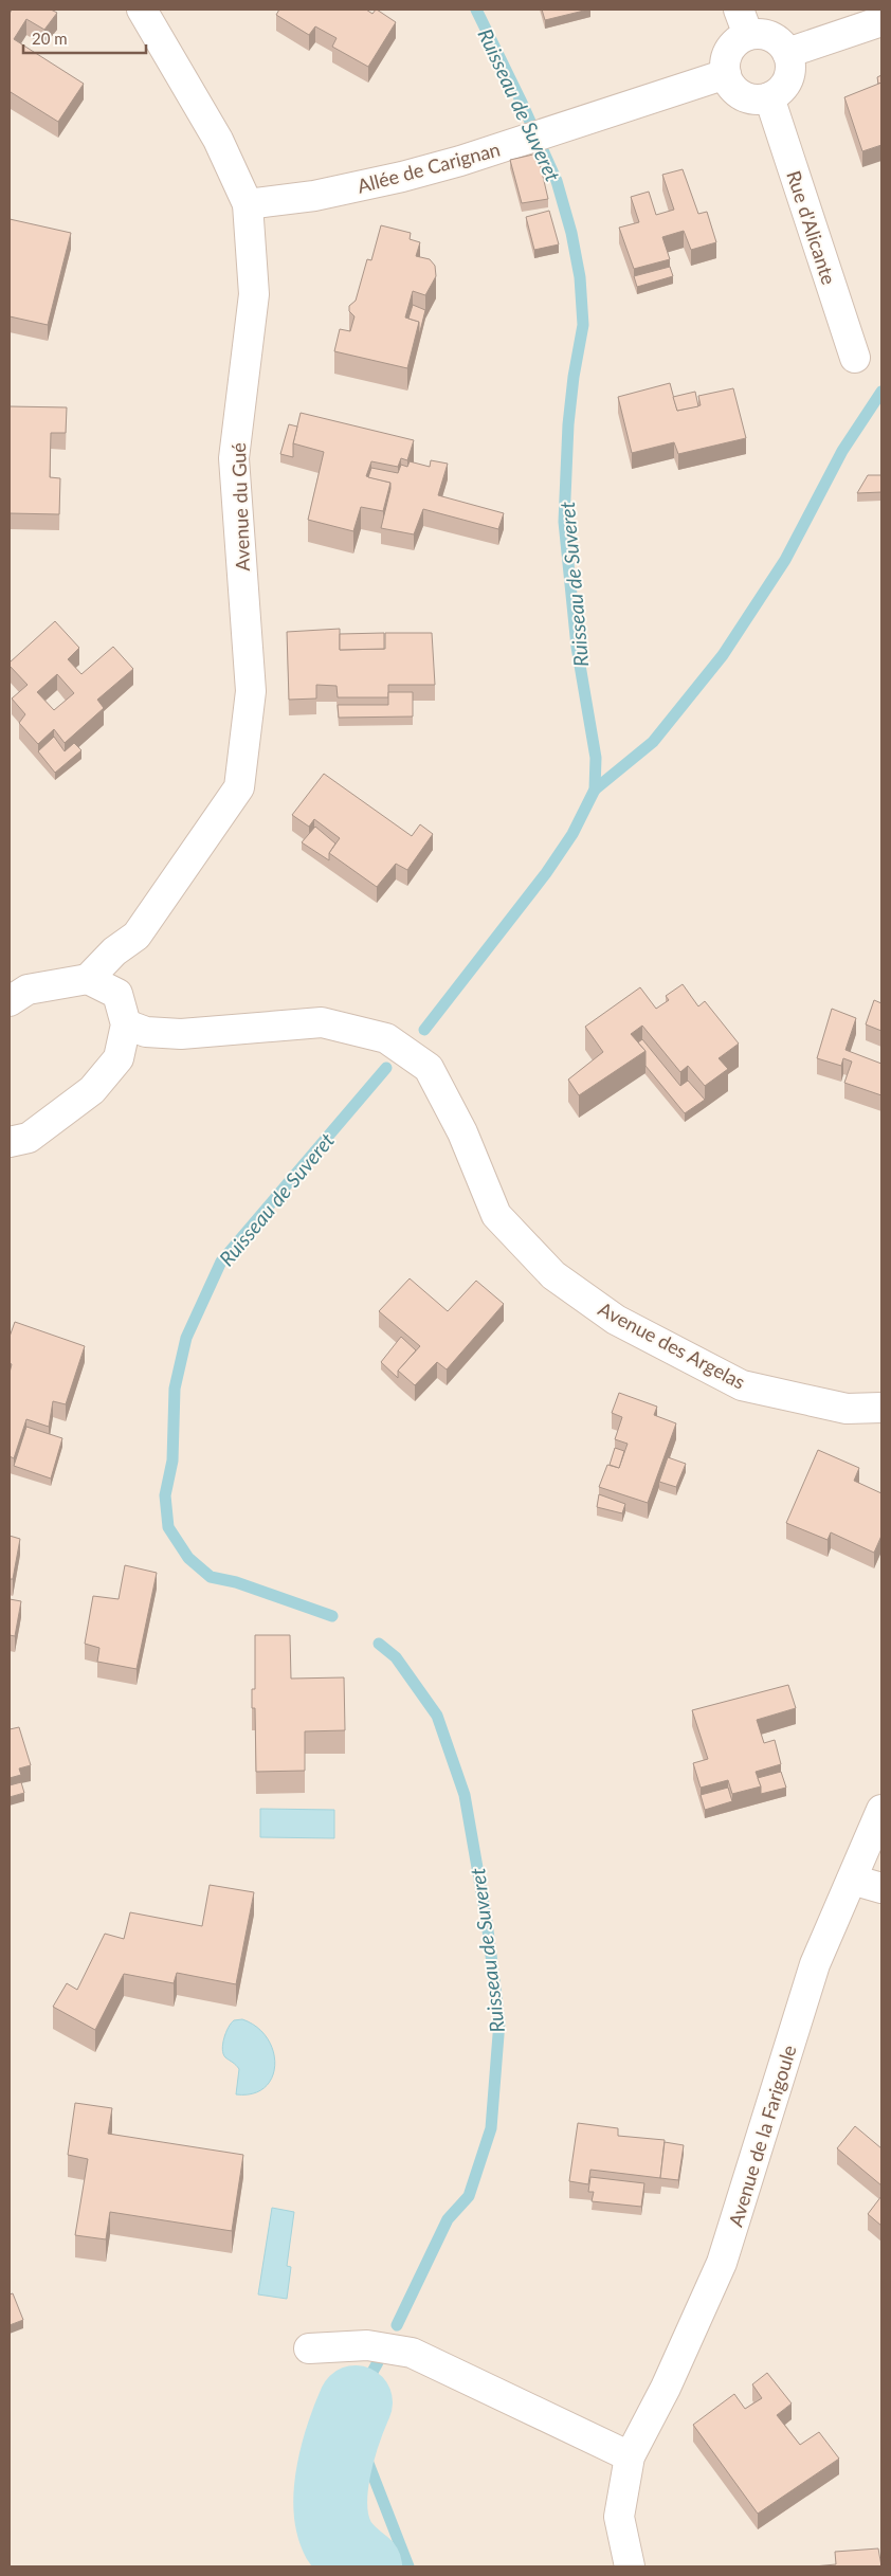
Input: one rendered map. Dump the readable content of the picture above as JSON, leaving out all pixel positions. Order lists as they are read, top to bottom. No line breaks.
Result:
{"streets":{"street":["Allée de Carignan","Rue d'Alicante","Avenue du Gué","Avenue des Argelas","Avenue de la Farigoule"]},"crossings":[["Allée de Carignan","Rue d'Alicante"],["Allée de Carignan","Avenue du Gué"]],"water":["Ruisseau de Suveret"],"scale_bar":"20 m"}
